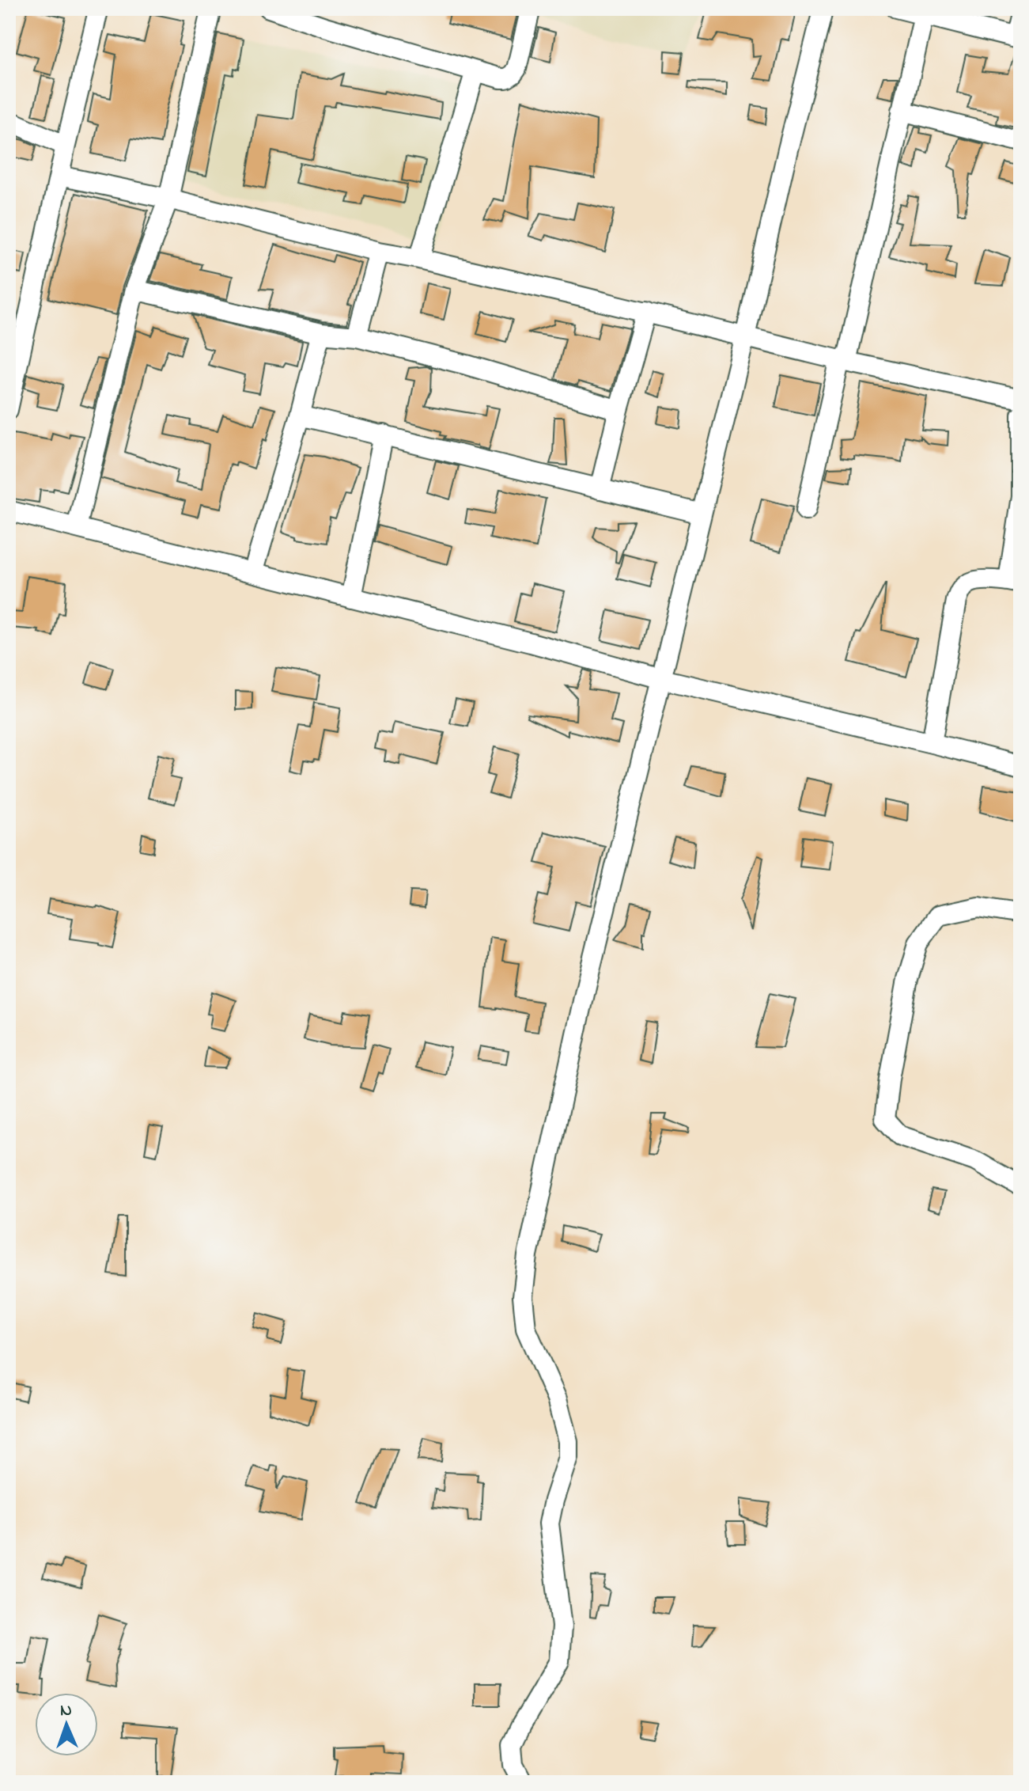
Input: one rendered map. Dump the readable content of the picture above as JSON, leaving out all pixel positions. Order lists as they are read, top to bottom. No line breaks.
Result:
{"north":"top"}
